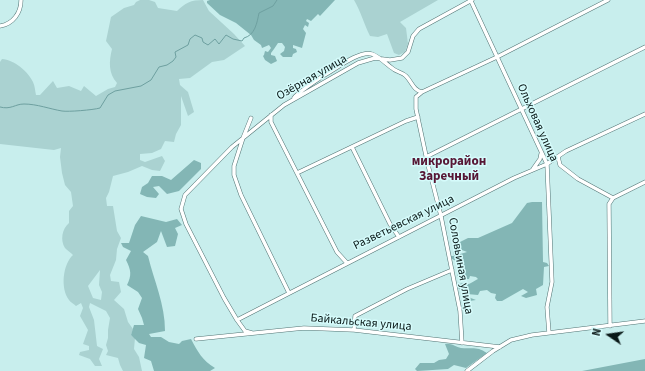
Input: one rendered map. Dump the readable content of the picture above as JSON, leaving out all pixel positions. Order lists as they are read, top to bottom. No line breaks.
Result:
{"streets":{"street":["Озёрная улица","Ольховая улица","Разветьевская улица","Соловьиная улица","Байкальская улица"]},"crossings":[["Озёрная улица","Ольховая улица"],["Озёрная улица","Разветьевская улица"],["Ольховая улица","Разветьевская улица"],["Разветьевская улица","Соловьиная улица"],["Соловьиная улица","Байкальская улица"]],"districts":["микрорайон Заречный"],"north":"left"}
